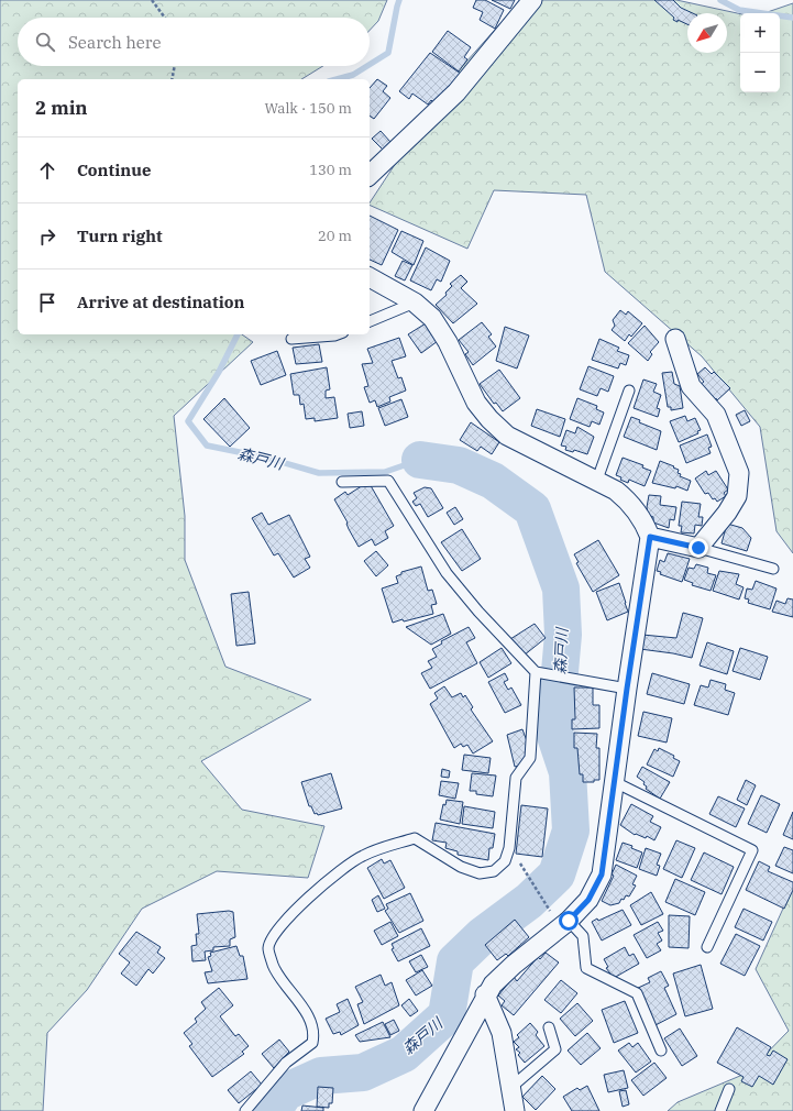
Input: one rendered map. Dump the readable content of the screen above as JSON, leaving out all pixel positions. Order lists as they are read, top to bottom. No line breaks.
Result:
{"water":["森戸川"],"north":"bottom left","page":{"map_buttons":["+","−"],"search":"Search here","heading":["2 min","Walk · 150 m"],"list":[["Continue","130 m"],["Turn right","20 m"],"Arrive at destination"]}}
